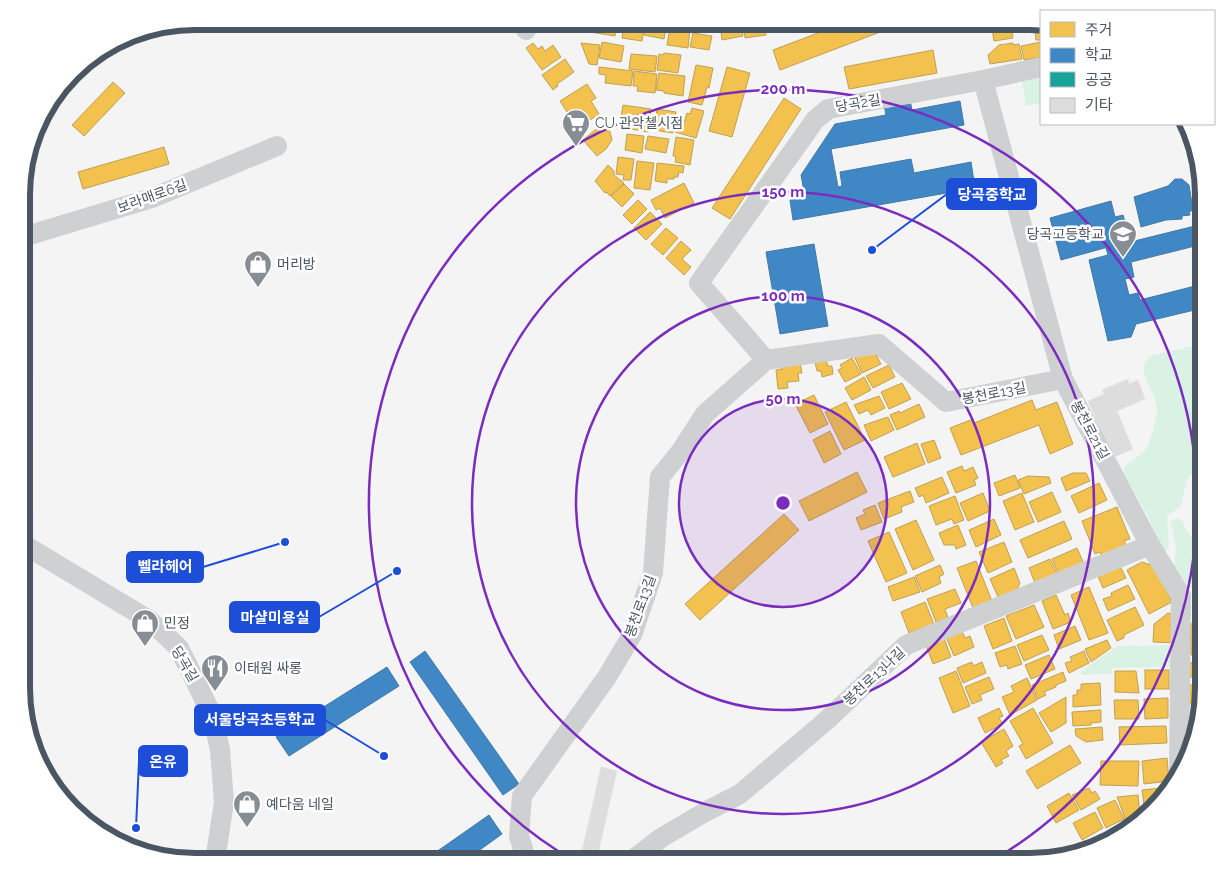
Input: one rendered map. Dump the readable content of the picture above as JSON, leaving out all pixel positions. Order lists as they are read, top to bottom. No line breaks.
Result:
{"streets":{"street":["당곡2길","보라매로6길","봉천로13길","봉천로21길","당곡길","봉천로13나길"]},"crossings":[["당곡2길","봉천로13길"],["당곡2길","봉천로21길"],["봉천로13길","봉천로21길"],["봉천로21길","봉천로13나길"]],"places":{"supermarket":["CU 관악첼시점"],"other":["당곡중학교","벨라헤어","마샬미용실","서울당곡초등학교","온유"],"school or university":["당곡고등학교"],"shop":["머리방","민정","예다움 네일"],"restaurant":["이태원 싸롱"]},"legend":["주거","학교","공공","기타"],"rings":["200 m","150 m","100 m","50 m"]}
